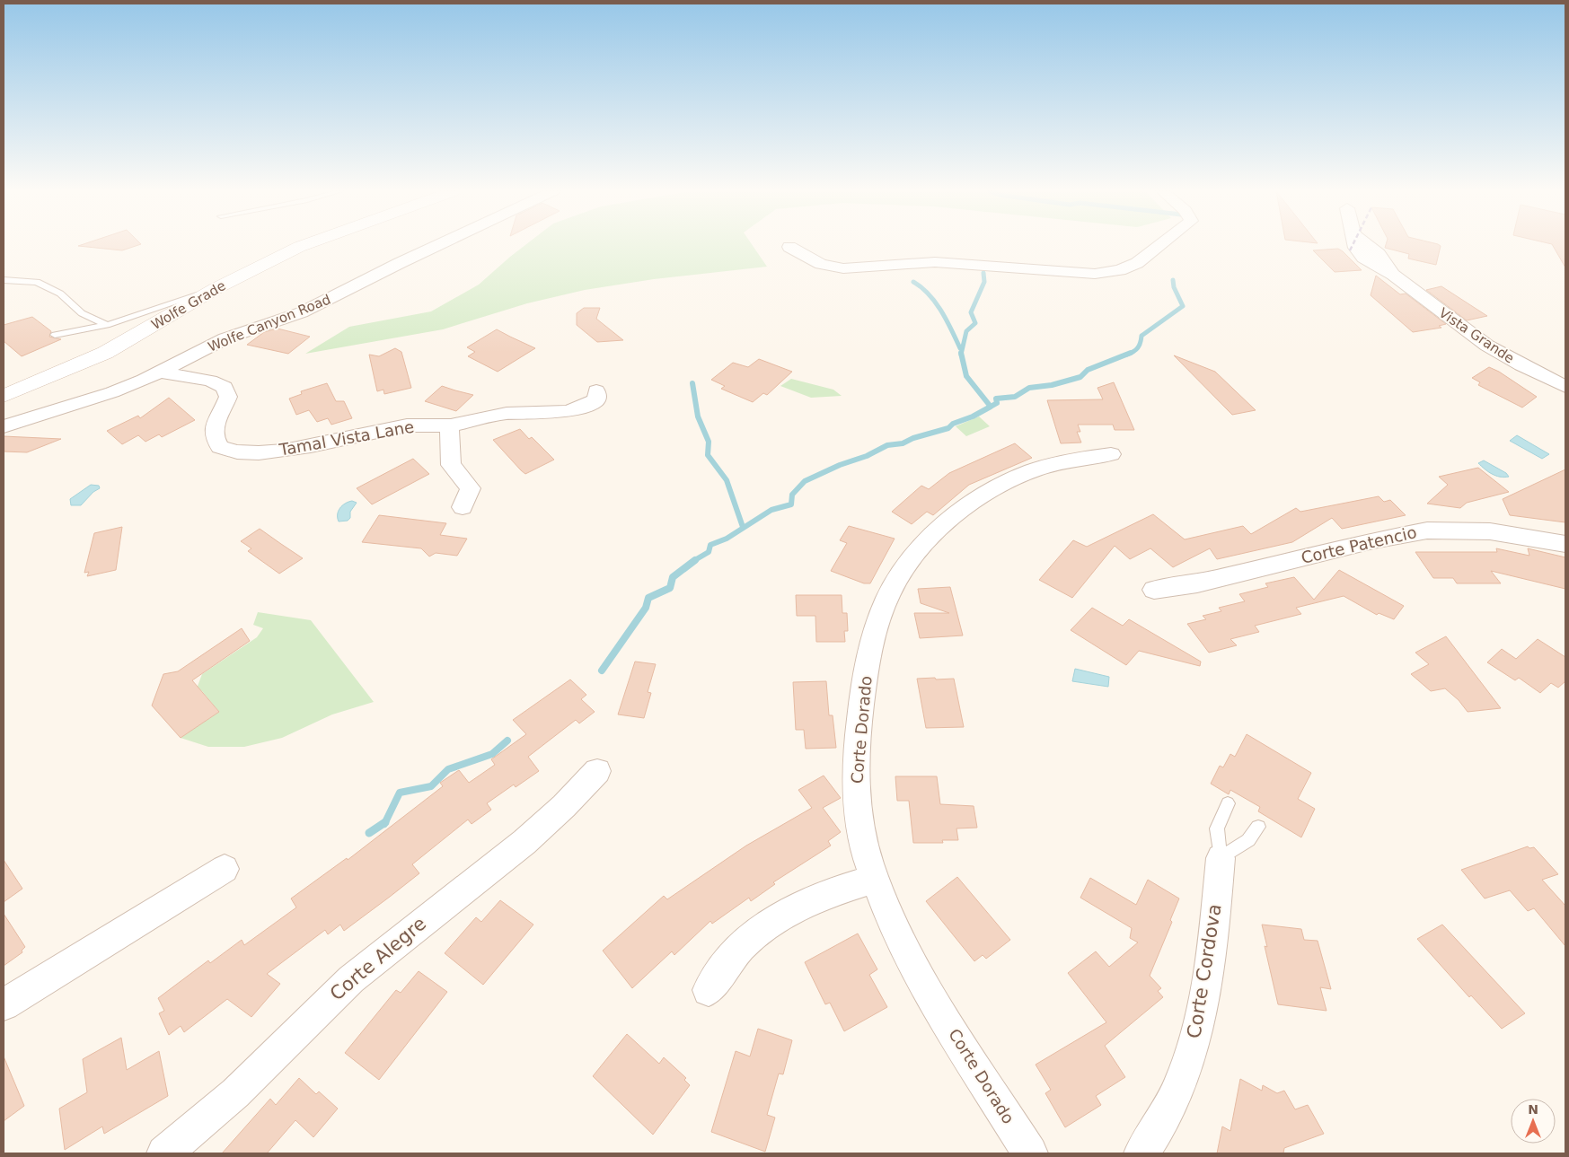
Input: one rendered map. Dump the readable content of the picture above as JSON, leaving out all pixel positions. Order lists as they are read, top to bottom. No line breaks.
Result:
{"streets":{"street":["Wolfe Grade","Wolfe Canyon Road","Vista Grande","Tamal Vista Lane","Corte Patencio","Corte Dorado","Corte Alegre","Corte Cordova"]},"crossings":[["Wolfe Canyon Road","Tamal Vista Lane"]],"north":"top"}
